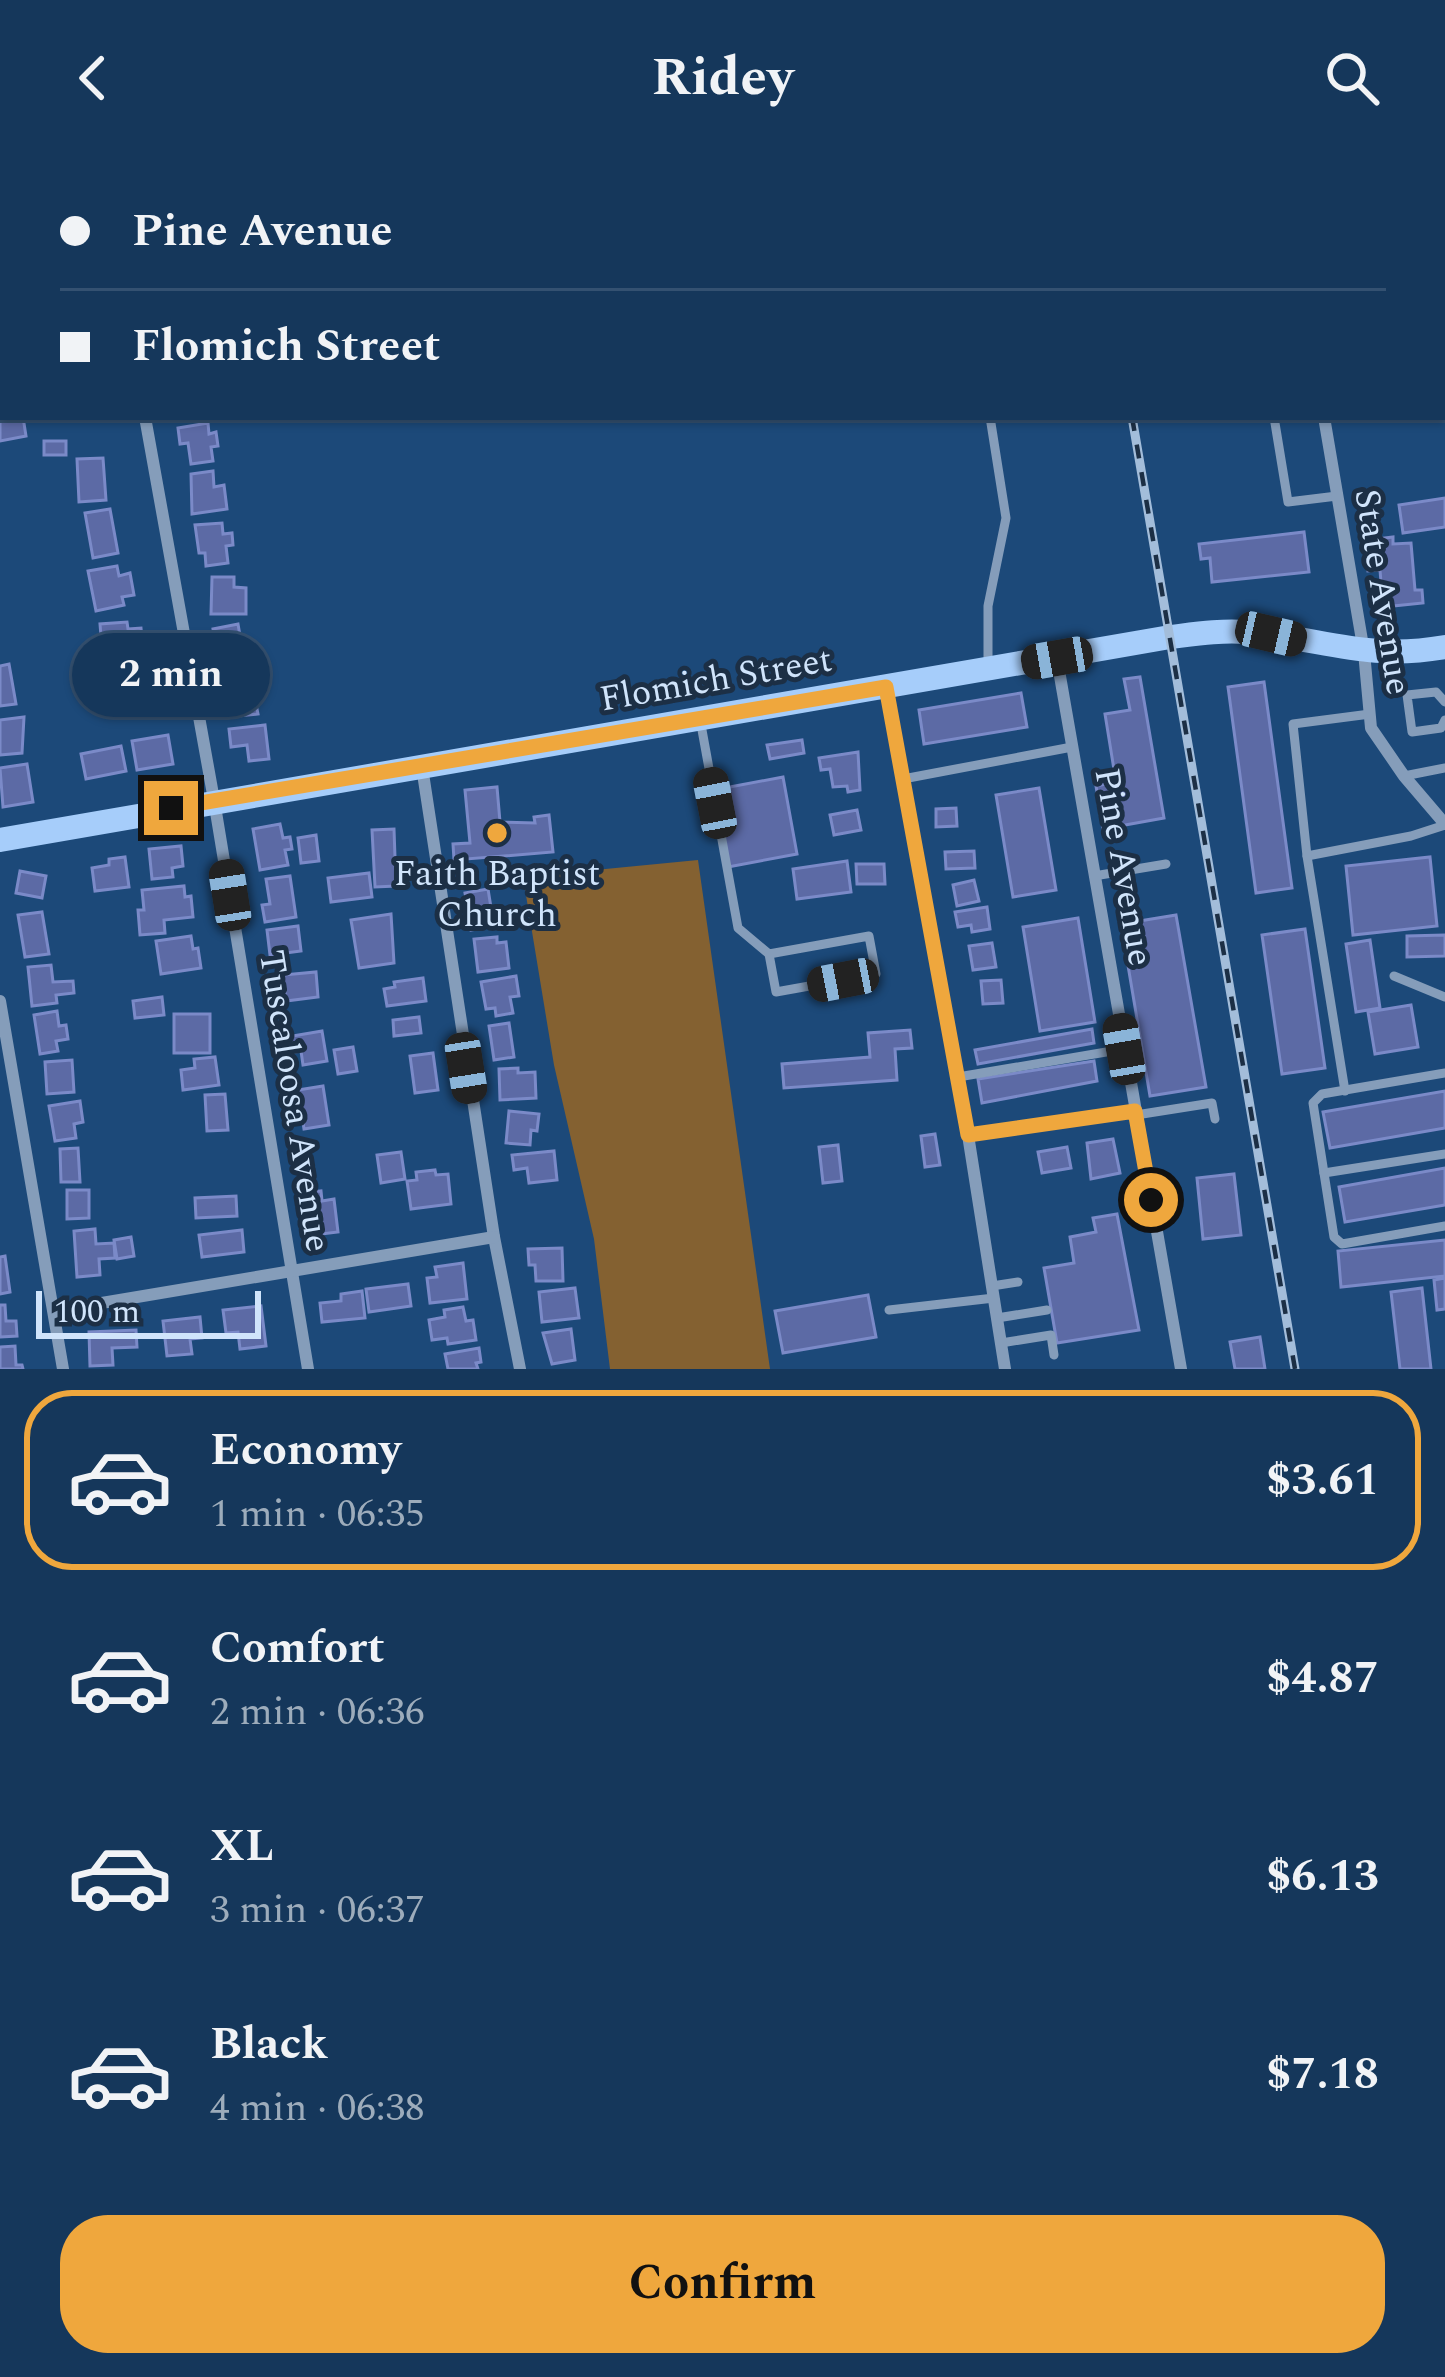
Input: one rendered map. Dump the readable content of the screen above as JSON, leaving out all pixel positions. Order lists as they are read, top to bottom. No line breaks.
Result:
{"streets":{"street":["State Avenue","Flomich Street","Pine Avenue","Tuscaloosa Avenue"]},"crossings":[["State Avenue","Flomich Street"],["Flomich Street","Pine Avenue"],["Flomich Street","Tuscaloosa Avenue"]],"places":["Faith Baptist Church"],"scale_bar":"100 m","page":{"header":"Ridey","banner":["Pine Avenue","Flomich Street"],"bubble":"2 min","scale":"100 m","list":[{"name":"Economy","note":"1 min · 06:35","value":"$3.61"},{"name":"Comfort","note":"2 min · 06:36","value":"$4.87"},{"name":"XL","note":"3 min · 06:37","value":"$6.13"},{"name":"Black","note":"4 min · 06:38","value":"$7.18"}],"buttons":"Confirm"}}
